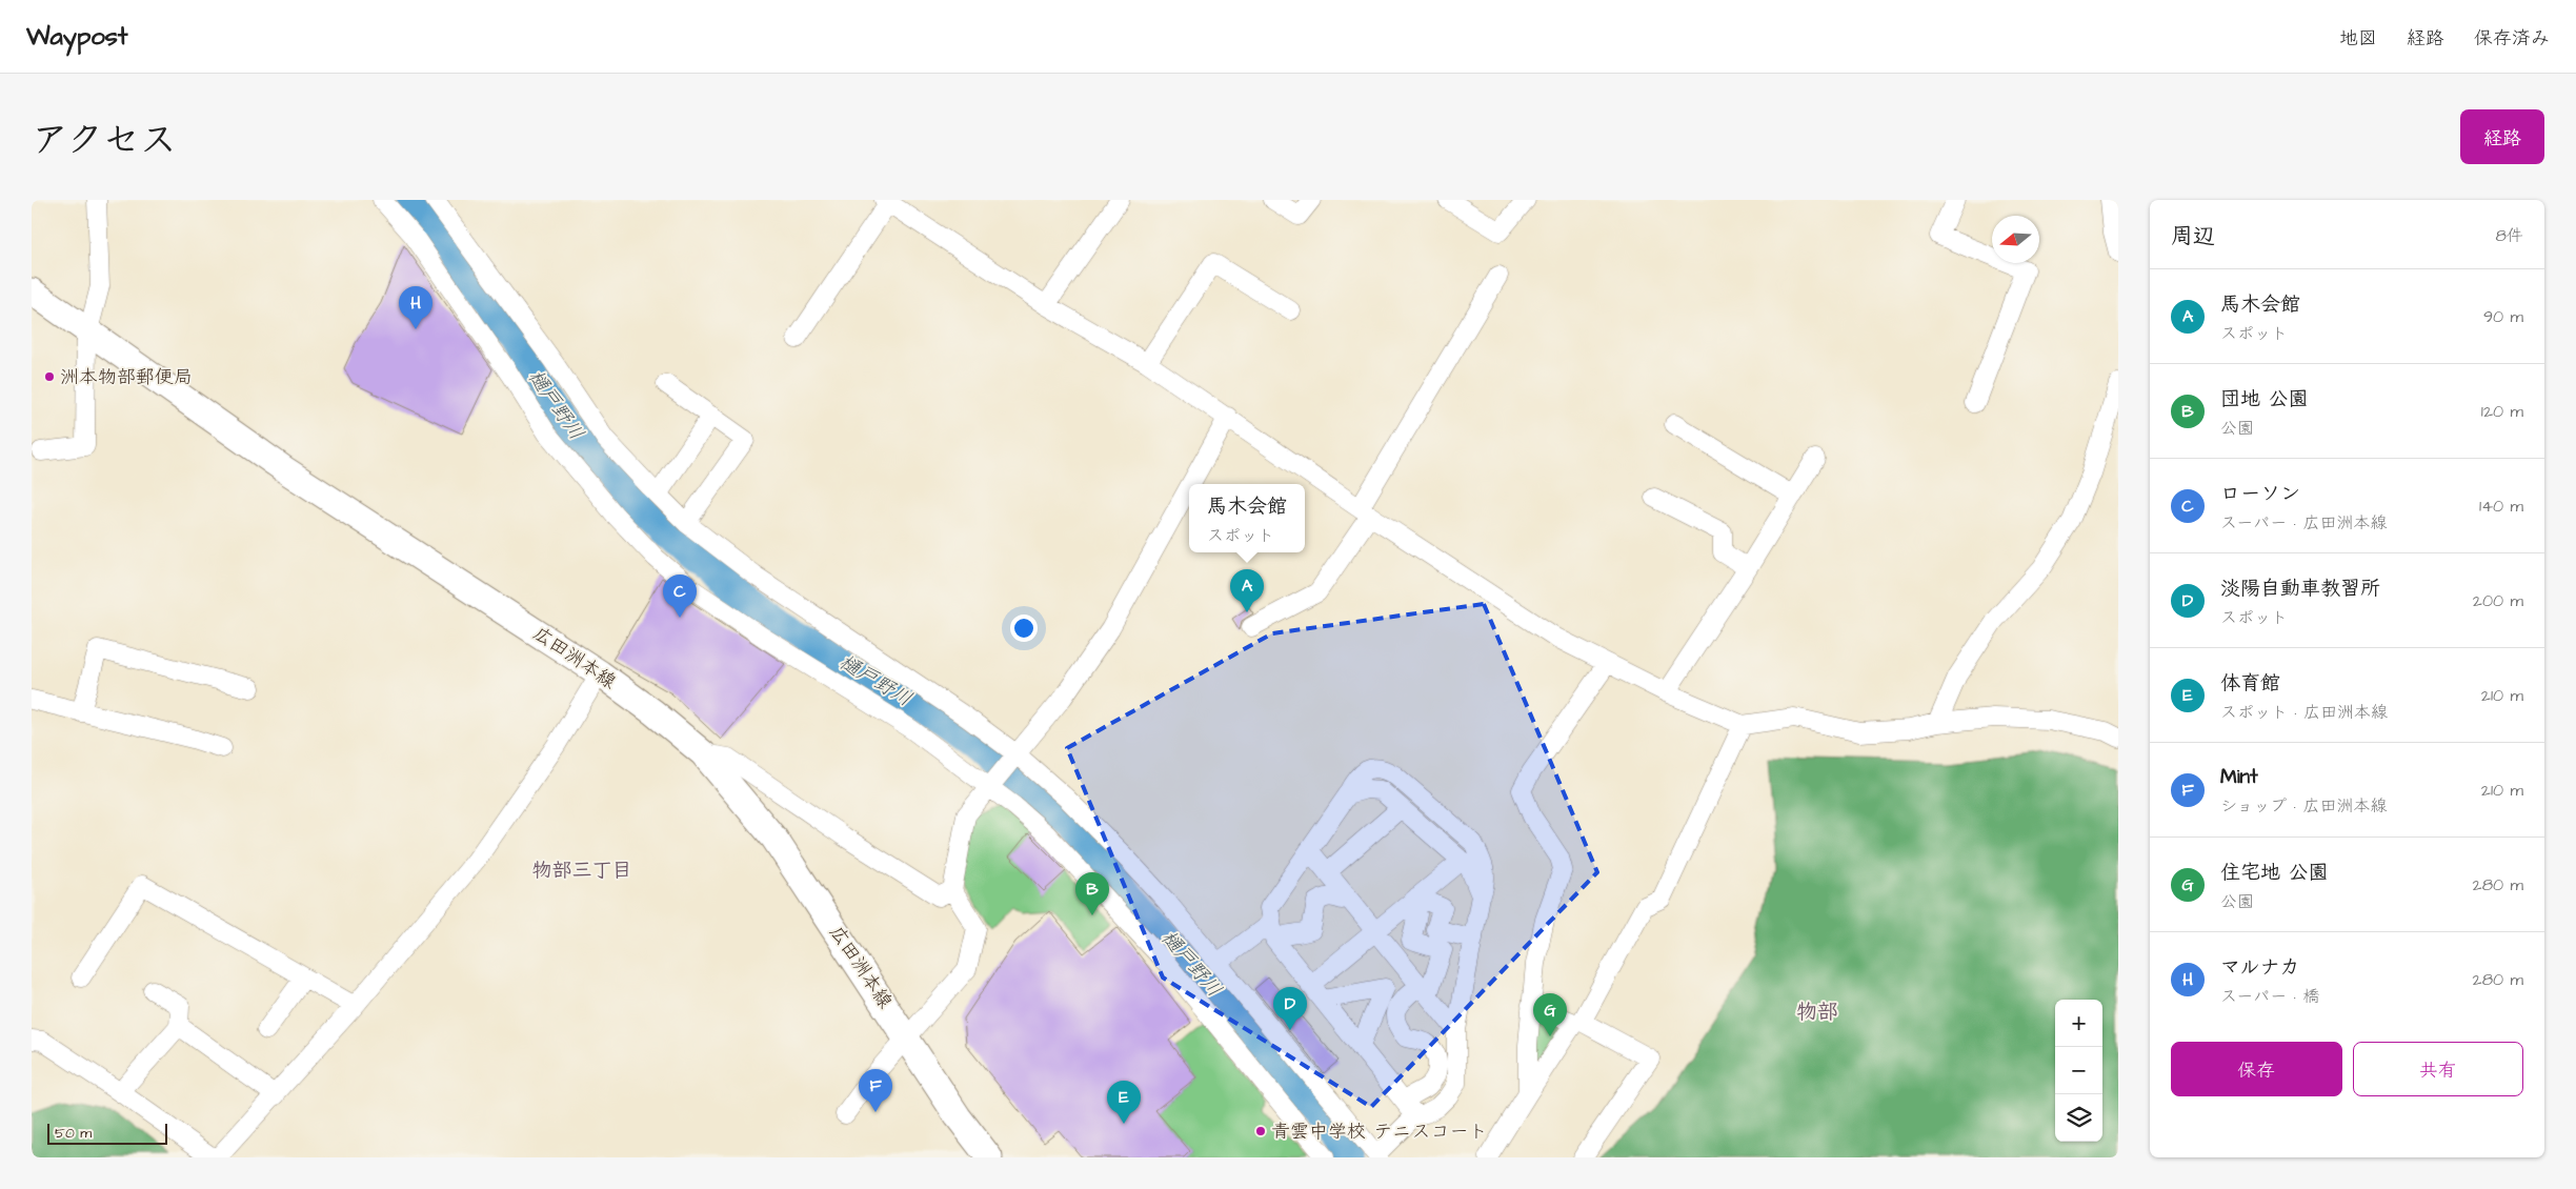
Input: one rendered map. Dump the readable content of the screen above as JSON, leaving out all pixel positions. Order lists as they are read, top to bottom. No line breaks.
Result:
{"streets":{"main road":["広田洲本線"]},"districts":["物部三丁目","物部"],"water":["樋戸野川"],"places":["洲本物部郵便局","青雲中学校 テニスコート"],"scale_bar":"50 m","north":"left","page":{"header":"Waypost","nav":["地図","経路","保存済み"],"title":"アクセス","buttons":["経路",["保存","共有"]],"heading":["周辺","8件"],"list":[{"mark":"A","name":"馬木会館","note":"スポット","value":"90 m"},{"mark":"B","name":"団地 公園","note":"公園","value":"120 m"},{"mark":"C","name":"ローソン","note":"スーパー · 広田洲本線","value":"140 m"},{"mark":"D","name":"淡陽自動車教習所","note":"スポット","value":"200 m"},{"mark":"E","name":"体育館","note":"スポット · 広田洲本線","value":"210 m"},{"mark":"F","name":"Mint","note":"ショップ · 広田洲本線","value":"210 m"},{"mark":"G","name":"住宅地 公園","note":"公園","value":"280 m"},{"mark":"H","name":"マルナカ","note":"スーパー · 橋","value":"280 m"}],"pins":["H","A","C","B","D","G","F","E"],"popup":["馬木会館","スポット"],"map_buttons":["+","−"],"scale":"50 m"}}
